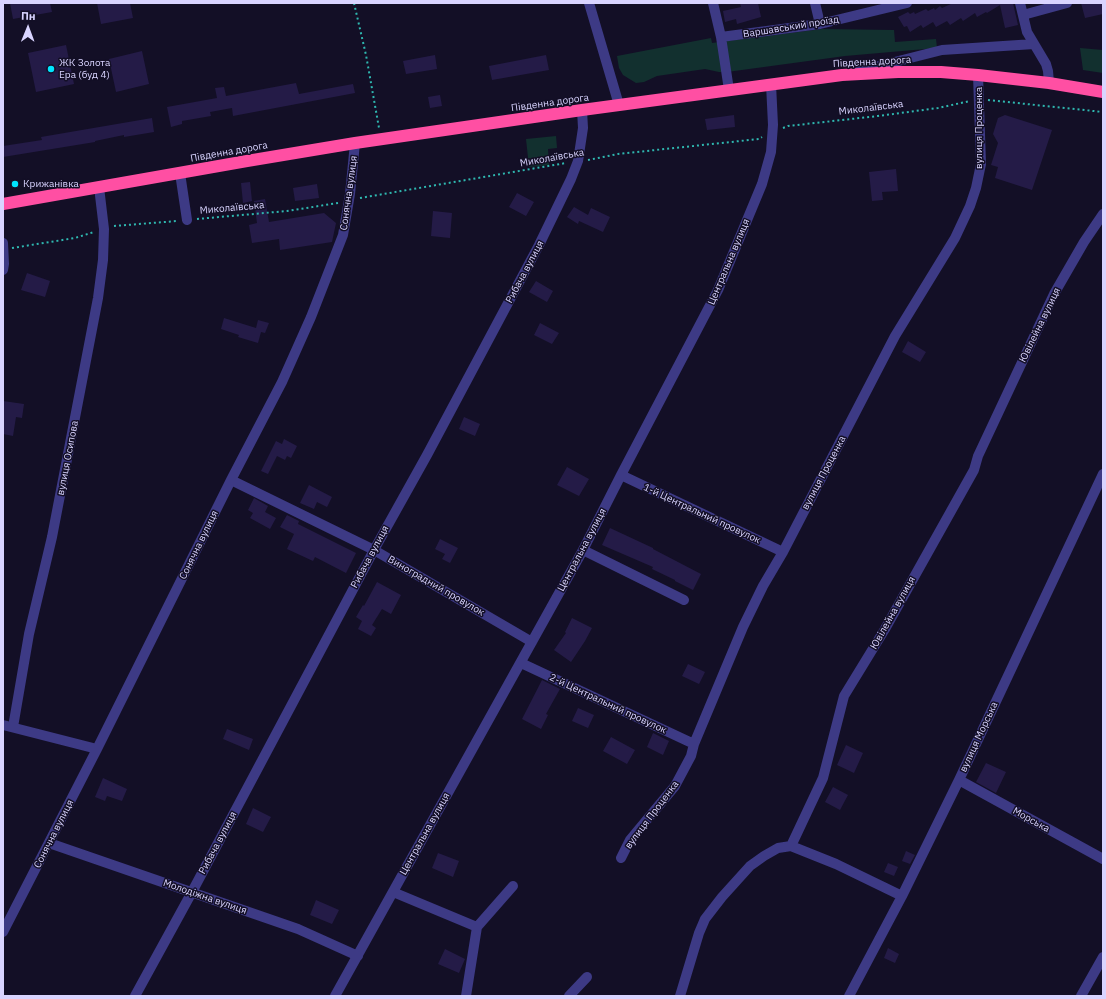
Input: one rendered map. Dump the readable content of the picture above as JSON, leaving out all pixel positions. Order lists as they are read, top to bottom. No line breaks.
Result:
{"streets":{"highway":["Південна дорога"],"street":["Варшавський проїзд","вулиця Проценка","Сонячна вулиця","Центральна вулиця","Рибача вулиця","Ювілейна вулиця","вулиця Осипова","1-й Центральний провулок","Виноградний провулок","2-й Центральний провулок","вулиця Морська","Морська","Молодіжна вулиця"],"path":["Миколаївська"]},"crossings":[["Південна дорога","вулиця Проценка"],["Південна дорога","Сонячна вулиця"],["Південна дорога","Центральна вулиця"],["Південна дорога","Рибача вулиця"],["Південна дорога","вулиця Осипова"],["Миколаївська","вулиця Проценка"],["Миколаївська","Сонячна вулиця"],["Миколаївська","Центральна вулиця"],["Миколаївська","Рибача вулиця"],["Миколаївська","вулиця Осипова"],["вулиця Проценка","1-й Центральний провулок"],["вулиця Проценка","2-й Центральний провулок"],["Сонячна вулиця","Виноградний провулок"],["Сонячна вулиця","Молодіжна вулиця"],["Центральна вулиця","1-й Центральний провулок"],["Центральна вулиця","Виноградний провулок"],["Центральна вулиця","2-й Центральний провулок"],["Центральна вулиця","Молодіжна вулиця"],["Рибача вулиця","Виноградний провулок"],["Рибача вулиця","Молодіжна вулиця"],["вулиця Морська","Морська"]],"places":["ЖК Золота Ера (буд 4)","Крижанiвка"],"north":"top"}
